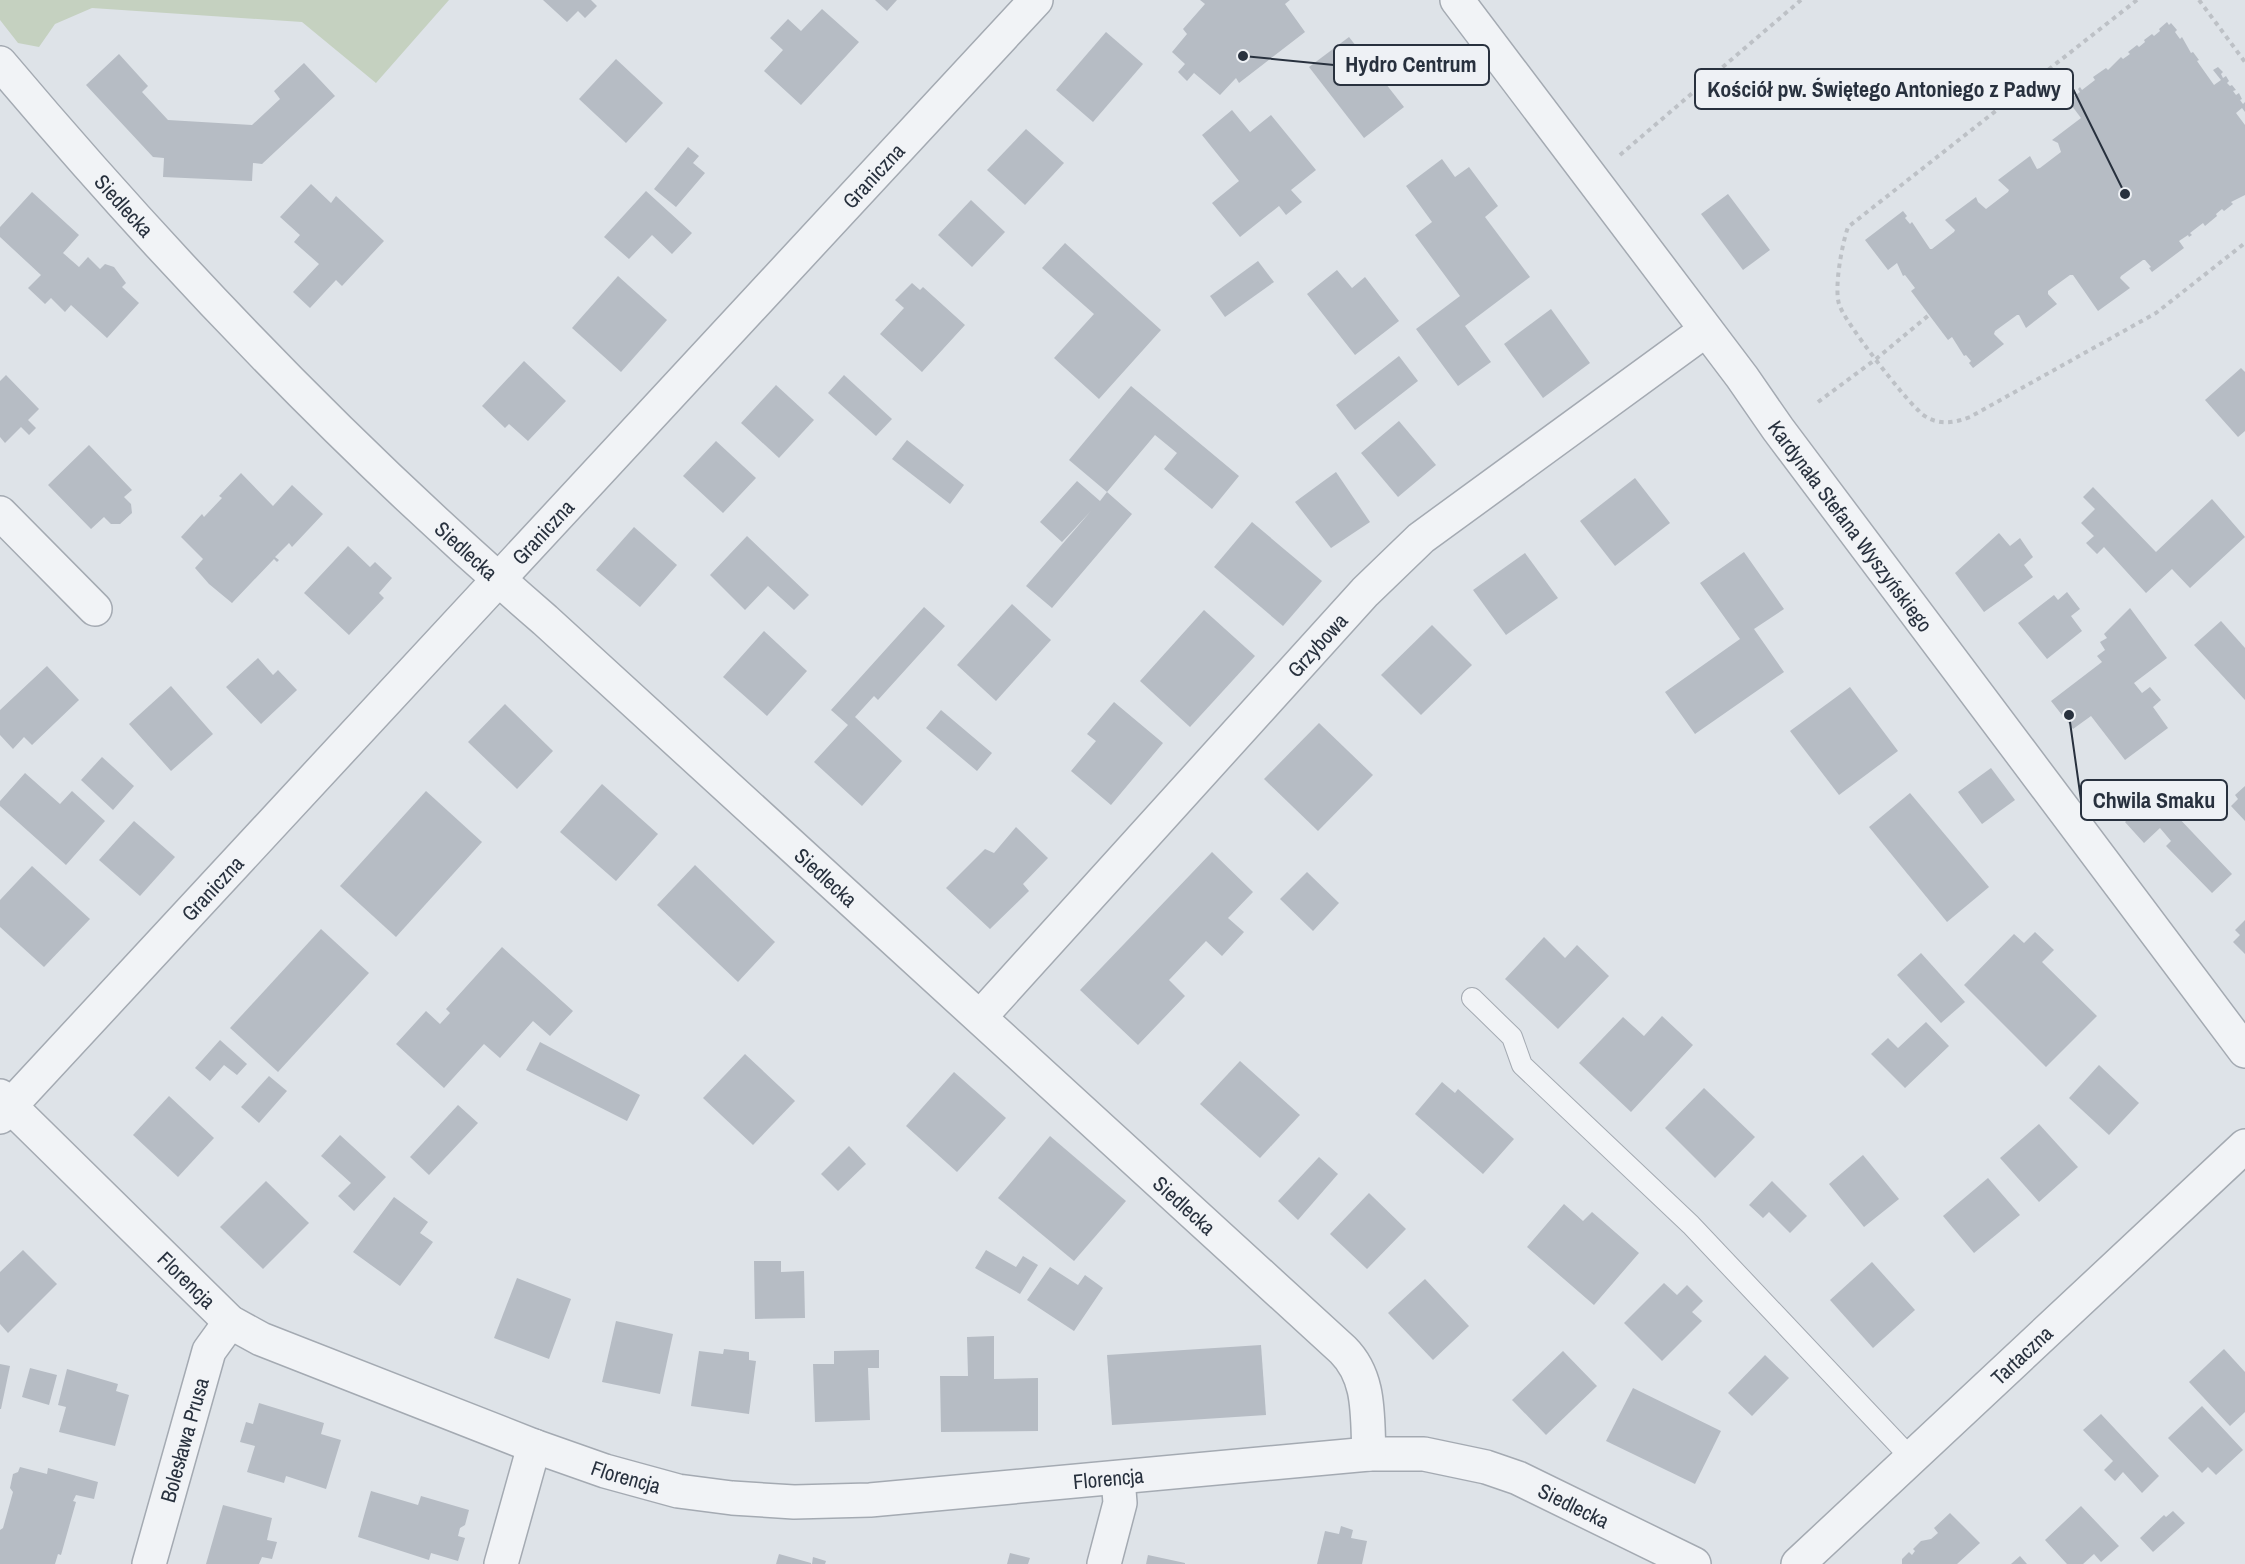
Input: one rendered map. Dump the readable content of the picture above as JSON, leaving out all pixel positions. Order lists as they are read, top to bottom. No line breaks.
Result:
{"streets":{"street":["Graniczna","Siedlecka","Kardynała Stefana Wyszyńskiego","Grzybowa","Florencja","Tartaczna","Bolesława Prusa"]},"crossings":[["Graniczna","Siedlecka"],["Graniczna","Florencja"],["Siedlecka","Grzybowa"],["Siedlecka","Florencja"],["Kardynała Stefana Wyszyńskiego","Grzybowa"],["Florencja","Bolesława Prusa"]],"places":["Hydro Centrum","Kościół pw. Świętego Antoniego z Padwy","Chwila Smaku"]}
